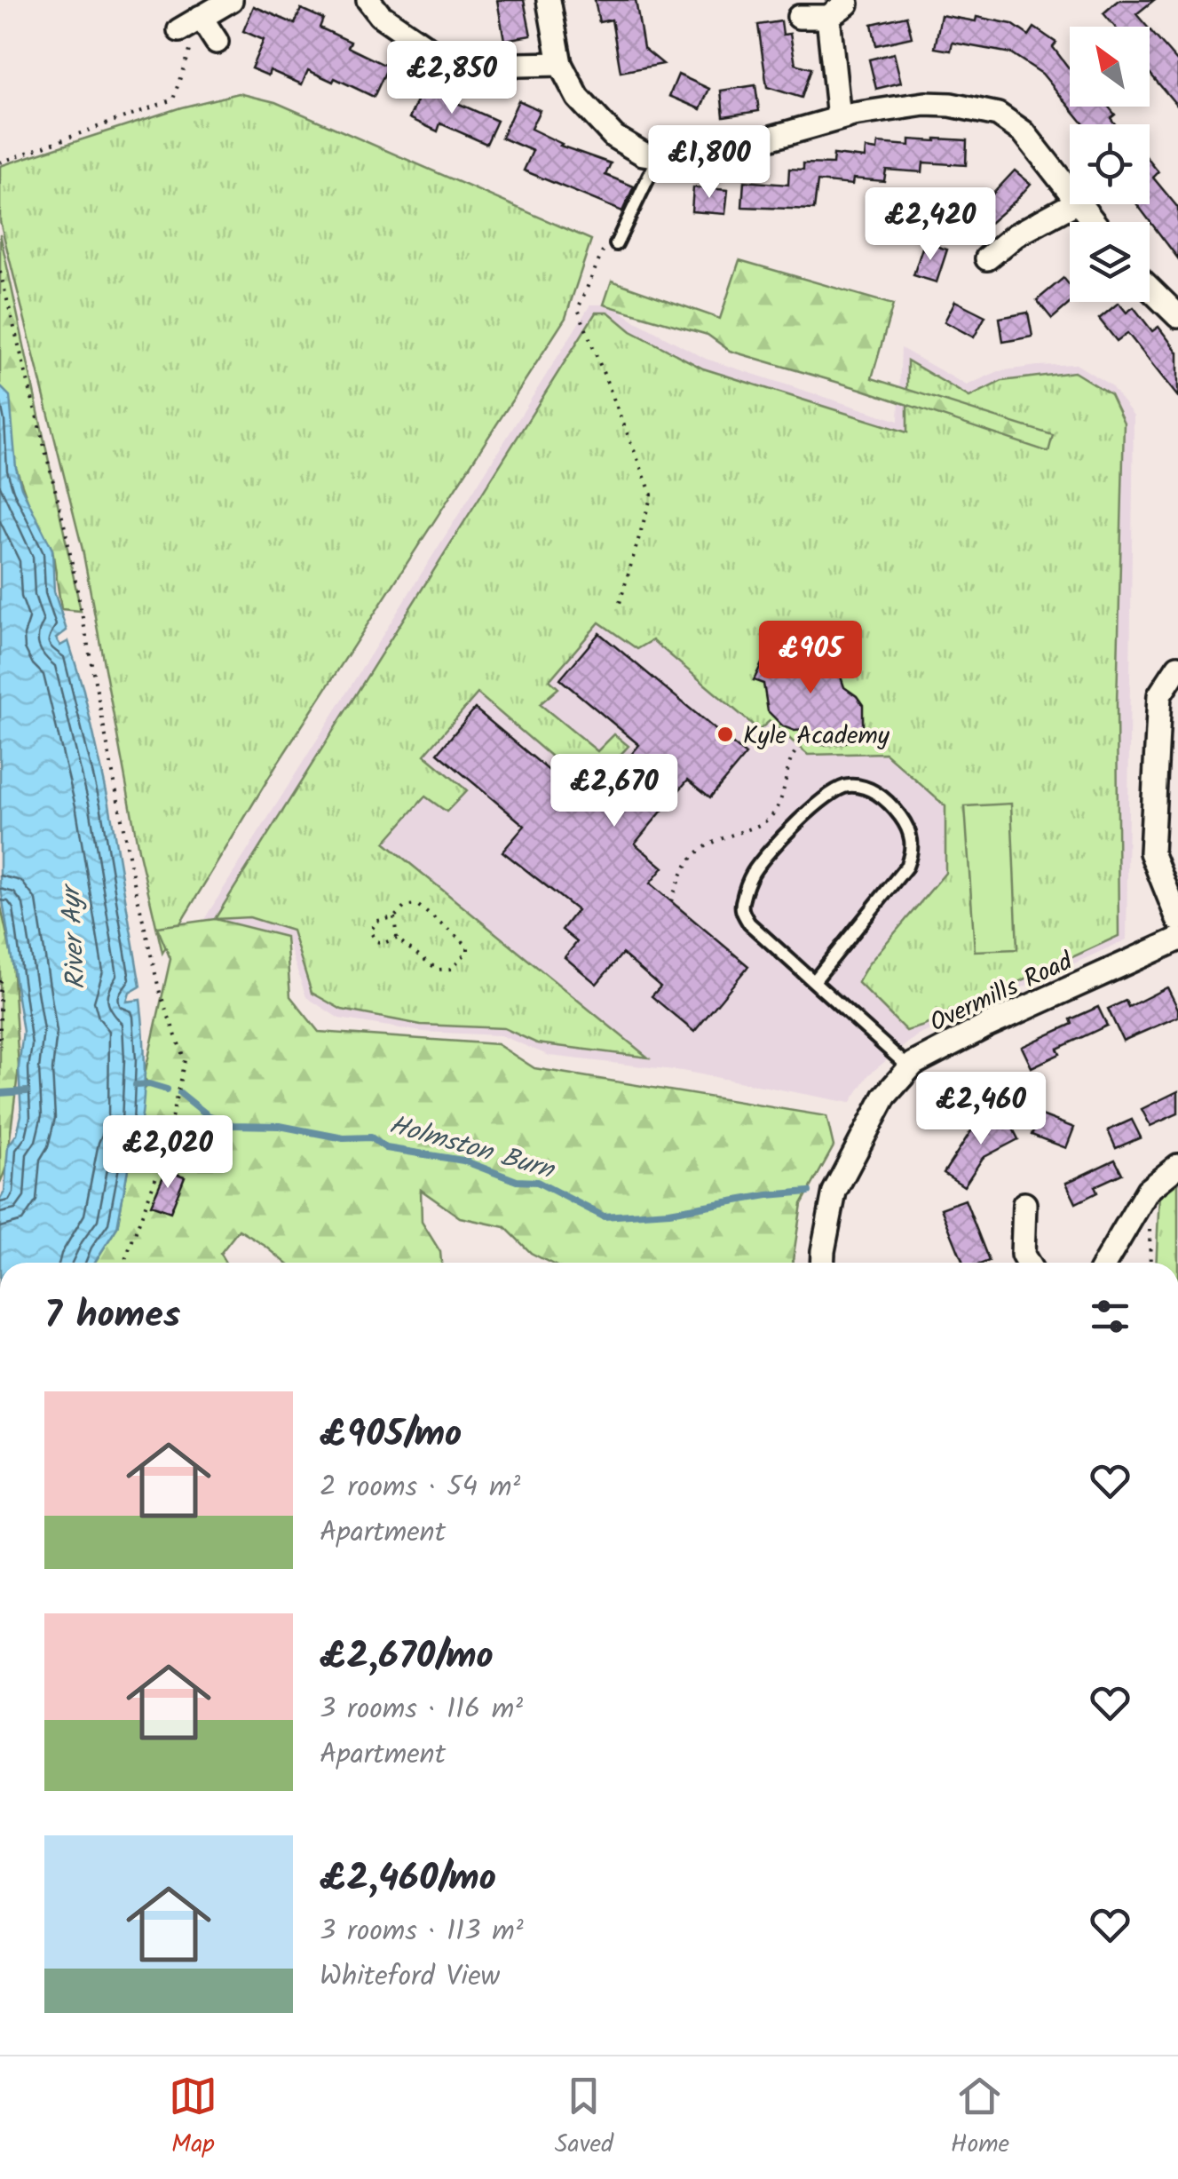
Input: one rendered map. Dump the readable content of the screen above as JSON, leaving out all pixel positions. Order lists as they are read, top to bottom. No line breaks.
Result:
{"streets":{"street":["Overmills Road"]},"water":["River Ayr","Holmston Burn"],"places":["Kyle Academy"],"north":"top left","page":{"price":["£2,850","£1,800","£2,420","£905","£2,670","£2,460","£2,020"],"heading":"7 homes","list":[{"name":"£905/mo","note":"2 rooms · 54 m² · Apartment"},{"name":"£2,670/mo","note":"3 rooms · 116 m² · Apartment"},{"name":"£2,460/mo","note":"3 rooms · 113 m² · Whiteford View"}],"tabs":["Map","Saved","Home"]}}
